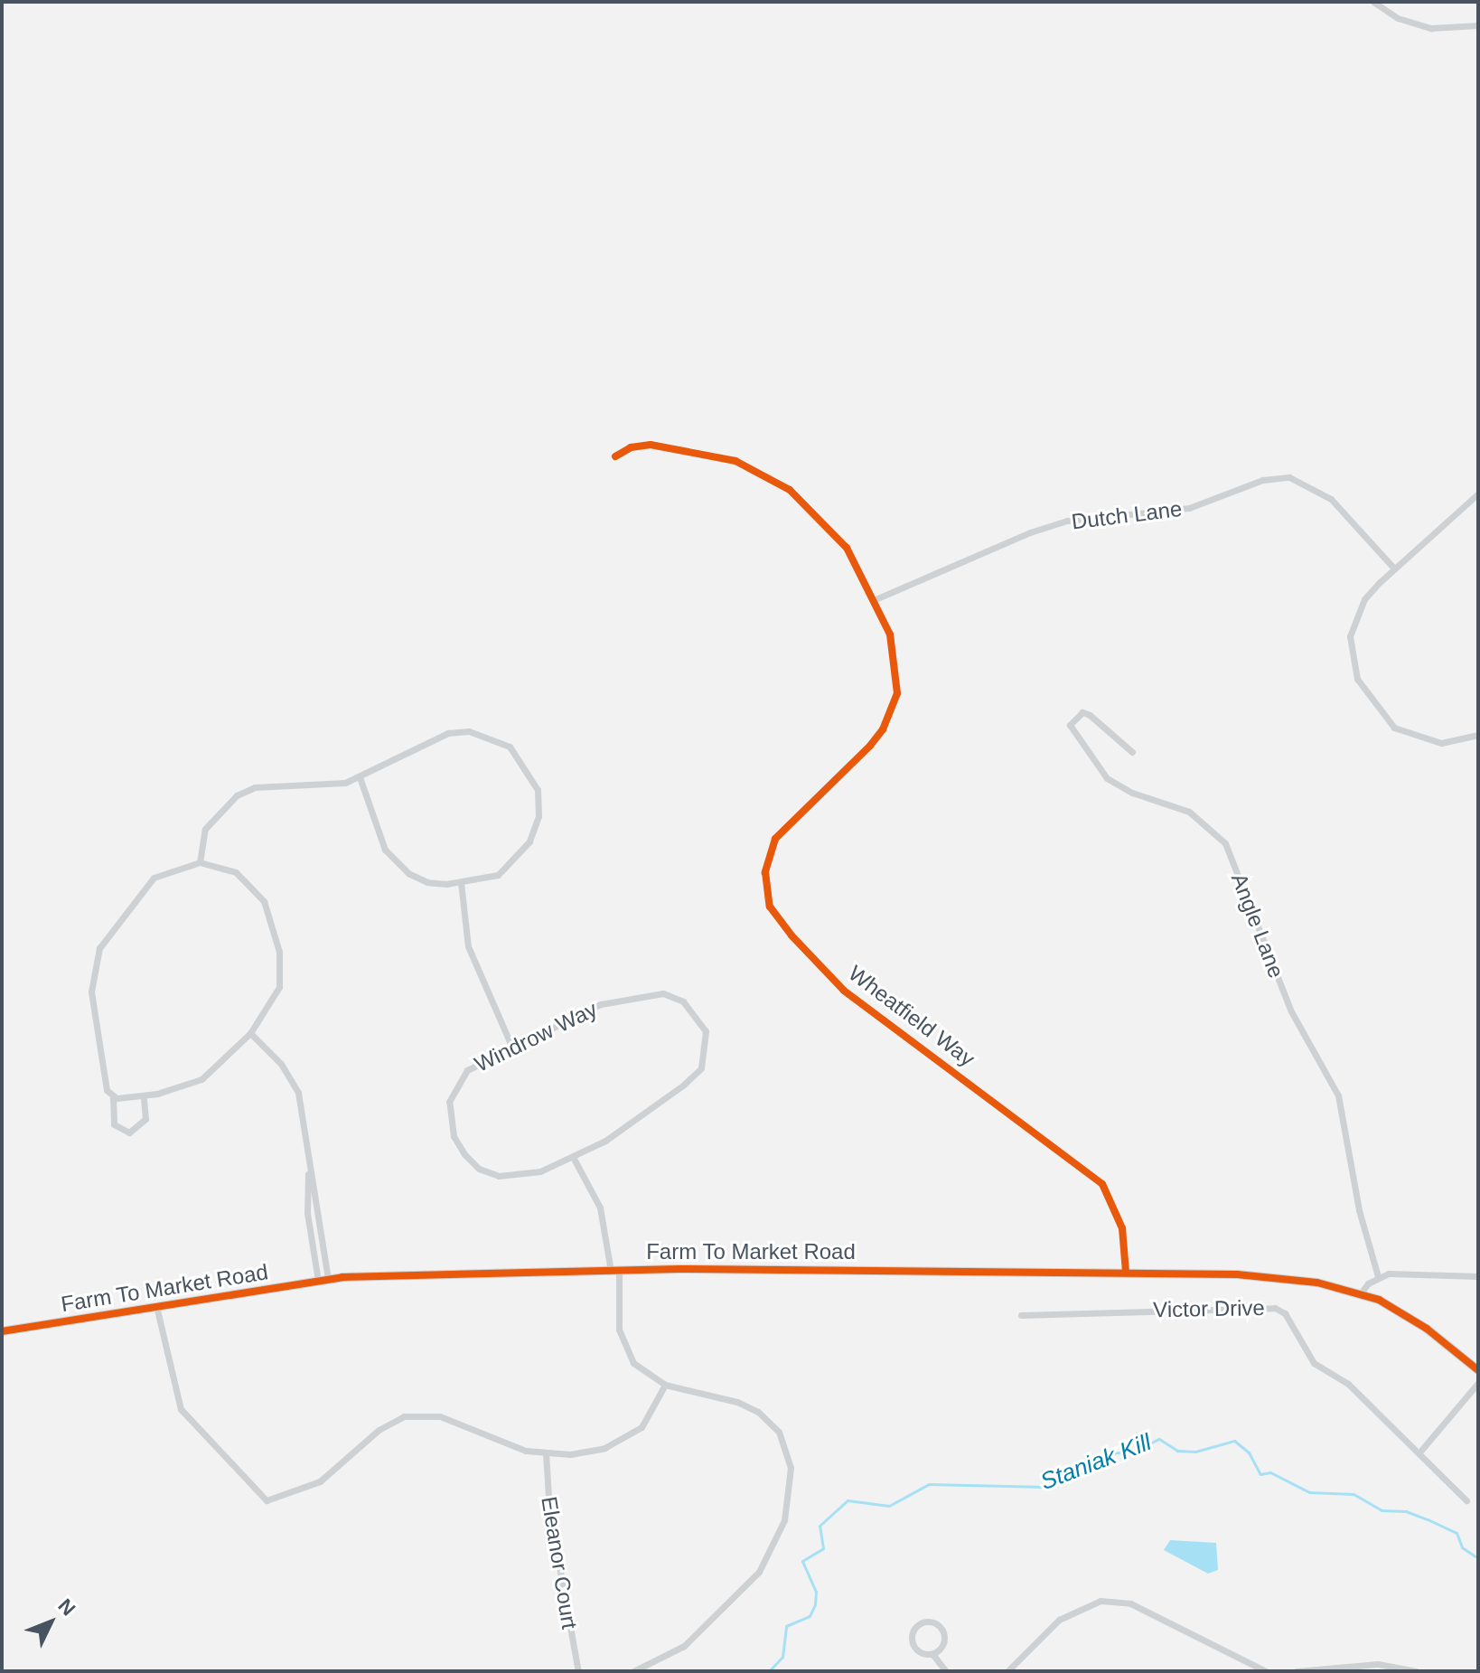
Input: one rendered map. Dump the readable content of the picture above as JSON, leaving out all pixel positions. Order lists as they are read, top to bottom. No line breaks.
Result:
{"streets":{"street":["Dutch Lane","Angle Lane","Wheatfield Way","Windrow Way","Farm To Market Road","Victor Drive","Eleanor Court"]},"crossings":[["Dutch Lane","Wheatfield Way"],["Wheatfield Way","Farm To Market Road"]],"water":["Staniak Kill"],"north":"top right"}
